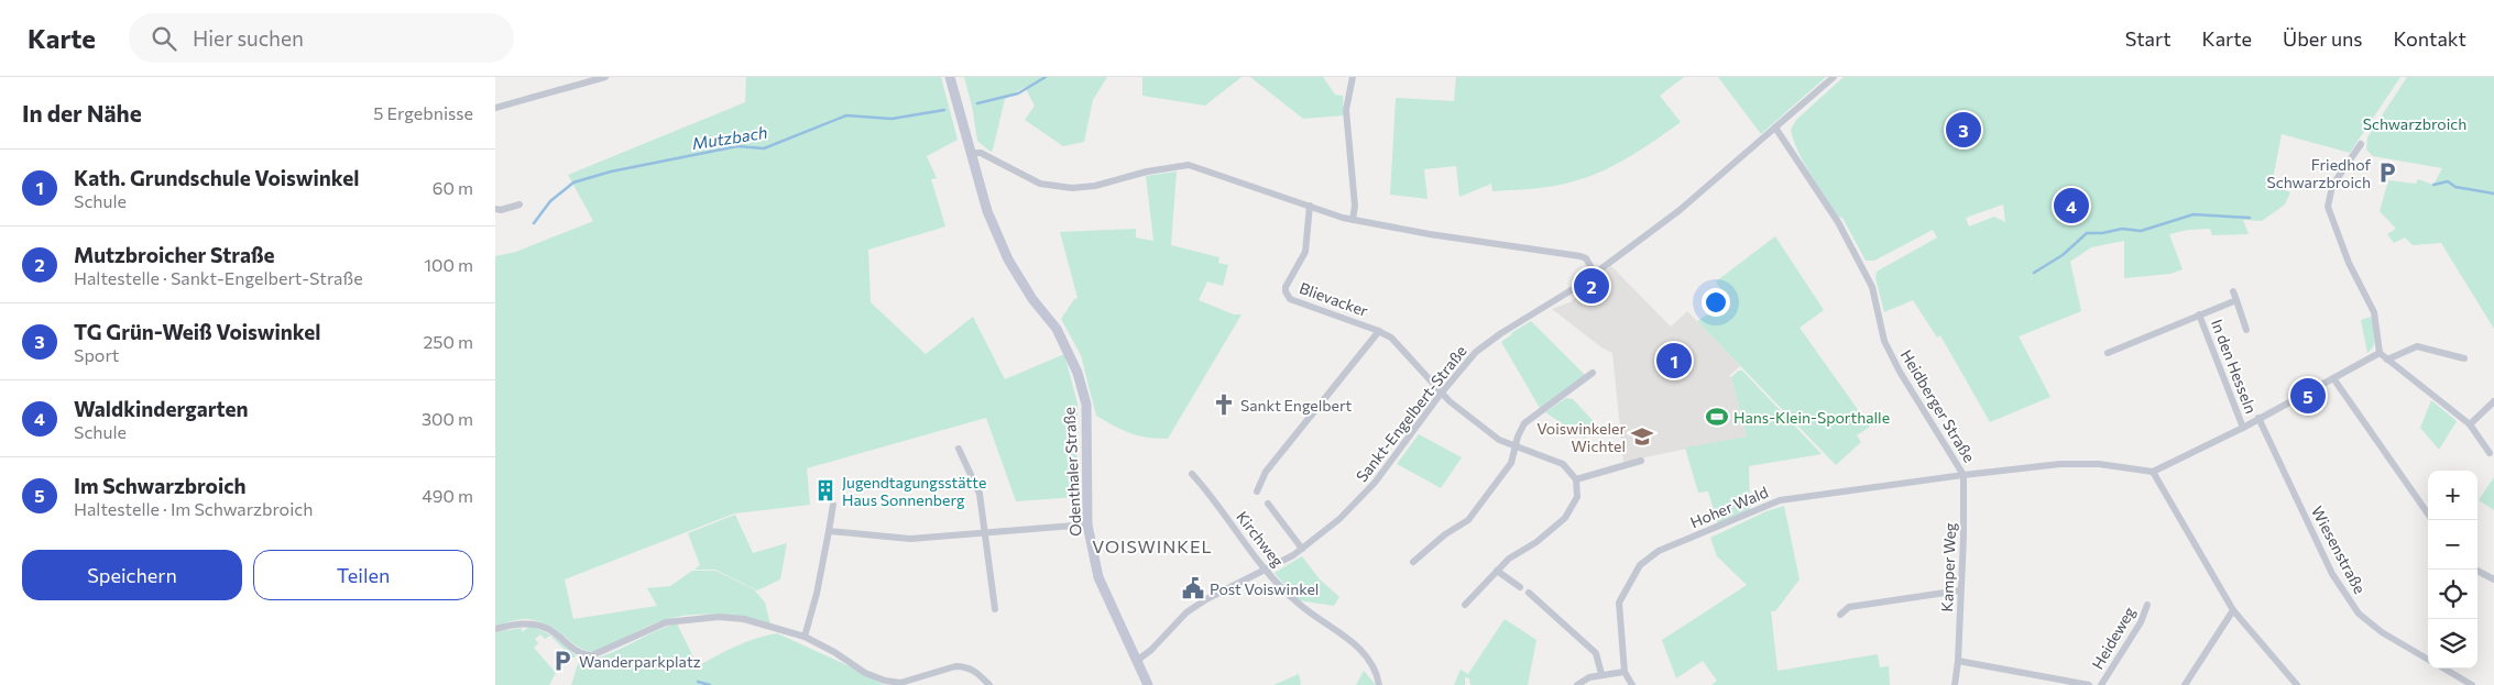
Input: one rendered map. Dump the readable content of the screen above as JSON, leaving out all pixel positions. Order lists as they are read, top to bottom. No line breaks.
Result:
{"streets":{"main road":["Odenthaler Straße"],"street":["Blievacker","In den Hesseln","Heidberger Straße","Sankt-Engelbert-Straße","Hoher Wald","Kirchweg","Wiesenstraße","Kamper Weg","Heideweg"]},"crossings":[["Blievacker","Sankt-Engelbert-Straße"],["Heidberger Straße","Sankt-Engelbert-Straße"],["Heidberger Straße","Hoher Wald"],["Heidberger Straße","Kamper Weg"],["Sankt-Engelbert-Straße","Odenthaler Straße"],["Sankt-Engelbert-Straße","Kirchweg"],["Hoher Wald","Kamper Weg"]],"districts":["VOISWINKEL"],"water":["Mutzbach"],"parks":["Schwarzbroich"],"places":{"parking":["Friedhof Schwarzbroich","Wanderparkplatz"],"church":["Sankt Engelbert"],"sports":["Hans-Klein-Sporthalle"],"school or university":["Voiswinkeler Wichtel"],"building":["Jugendtagungsstätte Haus Sonnenberg"],"public building":["Post Voiswinkel"]},"page":{"header":"Karte","search":"Hier suchen","nav":["Start","Karte","Über uns","Kontakt"],"heading":["In der Nähe","5 Ergebnisse"],"pins":["3","4","2","1","5"],"list":[{"mark":"1","name":"Kath. Grundschule Voiswinkel","note":"Schule","value":"60 m"},{"mark":"2","name":"Mutzbroicher Straße","note":"Haltestelle · Sankt-Engelbert-Straße","value":"100 m"},{"mark":"3","name":"TG Grün-Weiß Voiswinkel","note":"Sport","value":"250 m"},{"mark":"4","name":"Waldkindergarten","note":"Schule","value":"300 m"},{"mark":"5","name":"Im Schwarzbroich","note":"Haltestelle · Im Schwarzbroich","value":"490 m"}],"map_buttons":["+","−"],"buttons":["Speichern","Teilen"]}}
